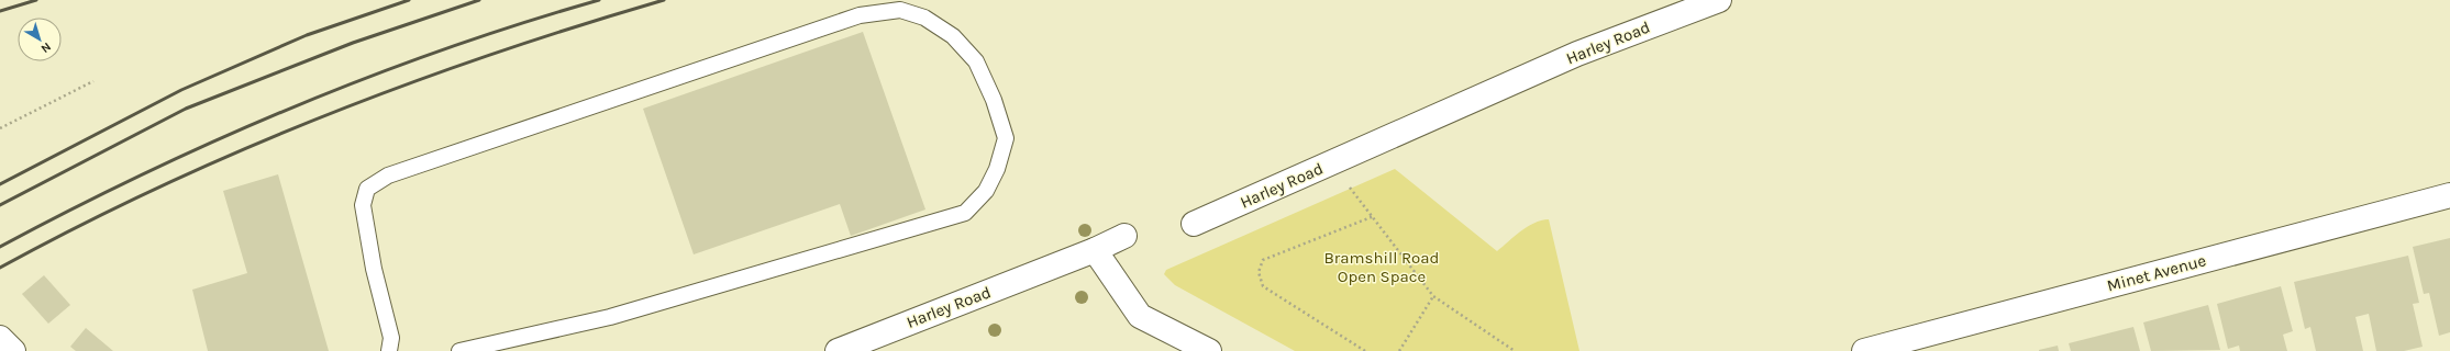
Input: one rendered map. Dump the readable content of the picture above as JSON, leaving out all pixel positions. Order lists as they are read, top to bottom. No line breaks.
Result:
{"streets":{"street":["Harley Road","Minet Avenue"]},"parks":["Bramshill Road Open Space"],"north":"bottom right"}
